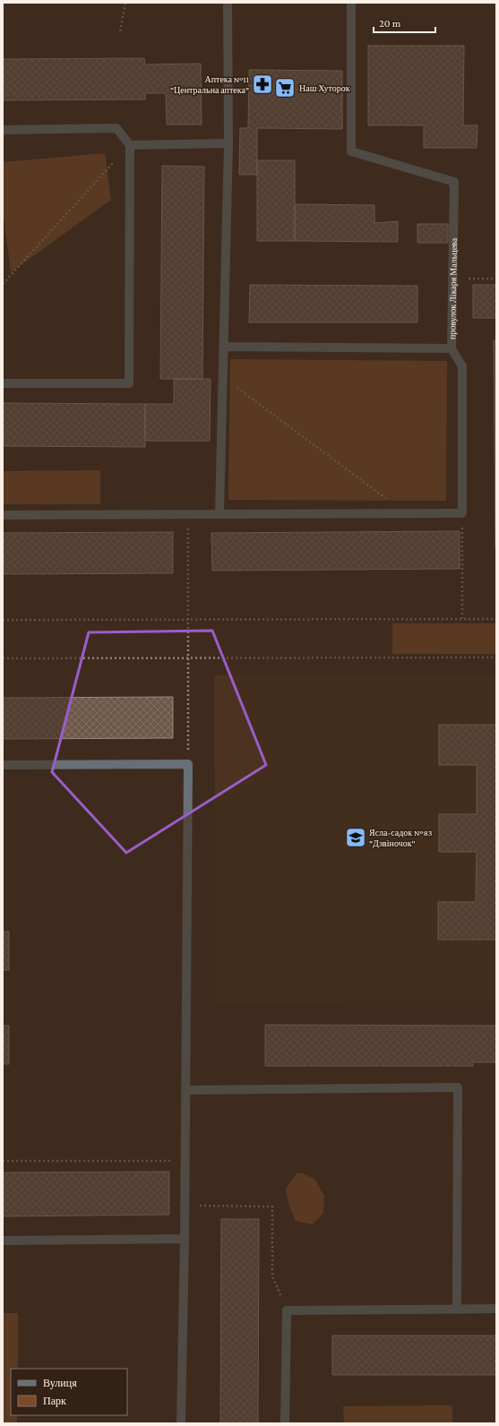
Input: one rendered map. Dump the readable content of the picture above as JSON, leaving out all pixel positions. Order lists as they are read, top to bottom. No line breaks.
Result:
{"streets":{"street":["провулок Лікаря Мальцева"]},"places":{"pharmacy":["Аптека №11 \"Центральна аптека\""],"supermarket":["Наш Хуторок"],"school or university":["Ясла-садок №83 \"Дзвіночок\""]},"legend":["Вулиця","Парк"],"scale_bar":"20 m"}
